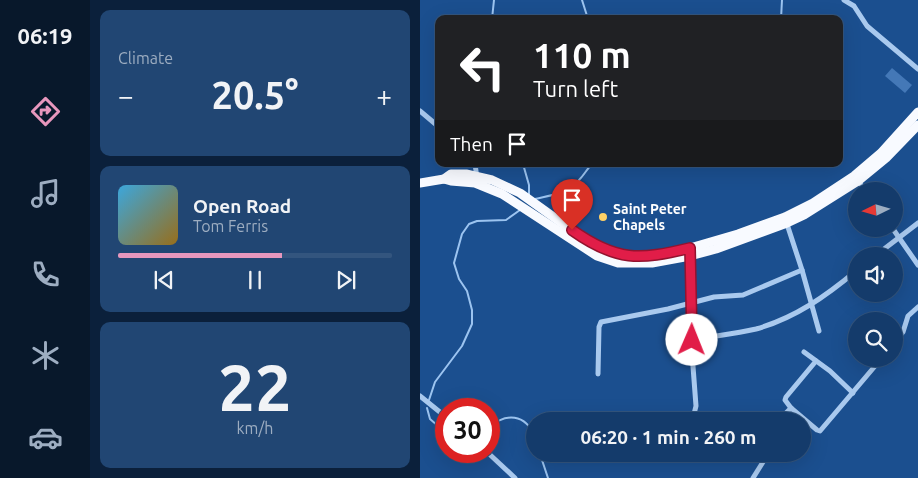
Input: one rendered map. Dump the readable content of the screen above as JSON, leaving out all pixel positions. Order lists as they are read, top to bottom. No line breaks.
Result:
{"places":["Saint Peter Chapels"],"north":"left","page":{"tabs":"06:19","tile":["Climate",["22","km/h"]],"turn":["110 m","Turn left"],"heat":["−","20.5°","+"],"then":"Then","song":["Open Road","Tom Ferris"],"limit":"30","trip":"06:20 · 1 min · 260 m"}}
